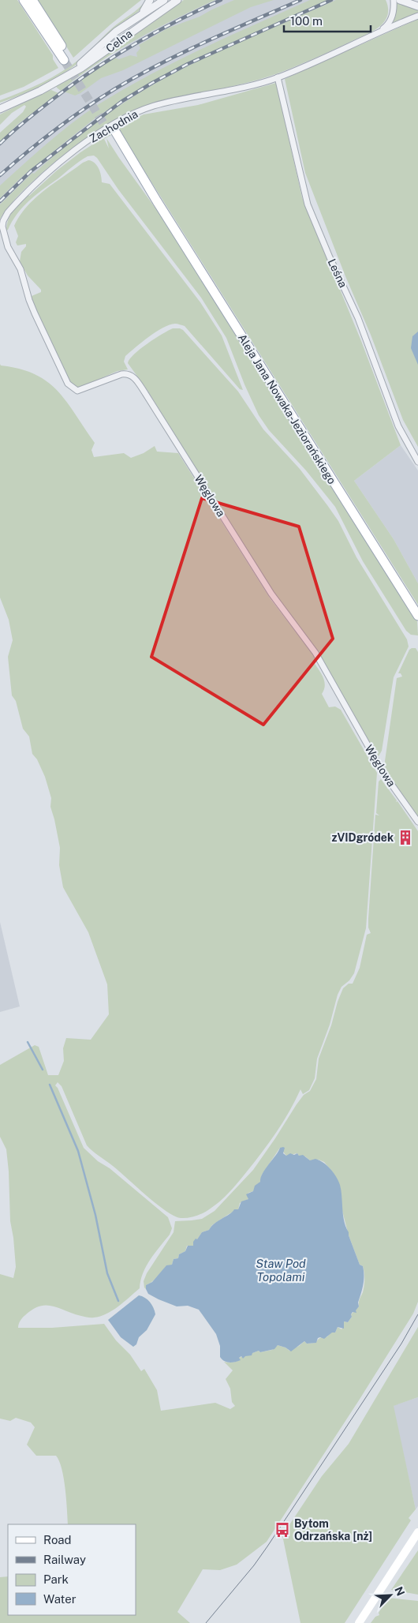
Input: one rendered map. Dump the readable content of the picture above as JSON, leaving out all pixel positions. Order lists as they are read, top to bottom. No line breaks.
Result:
{"streets":{"main road":["Aleja Jana Nowaka-Jeziorańskiego"],"street":["Celna","Zachodnia","Leśna","Węglowa"]},"crossings":[["Zachodnia","Leśna"],["Zachodnia","Węglowa"]],"water":["Staw Pod Topolami"],"places":{"building":["zVIDgródek"],"bus stop":["Bytom Odrzańska [nż]"]},"legend":["Road","Railway","Park","Water"],"scale_bar":"100 m","north":"top right"}
